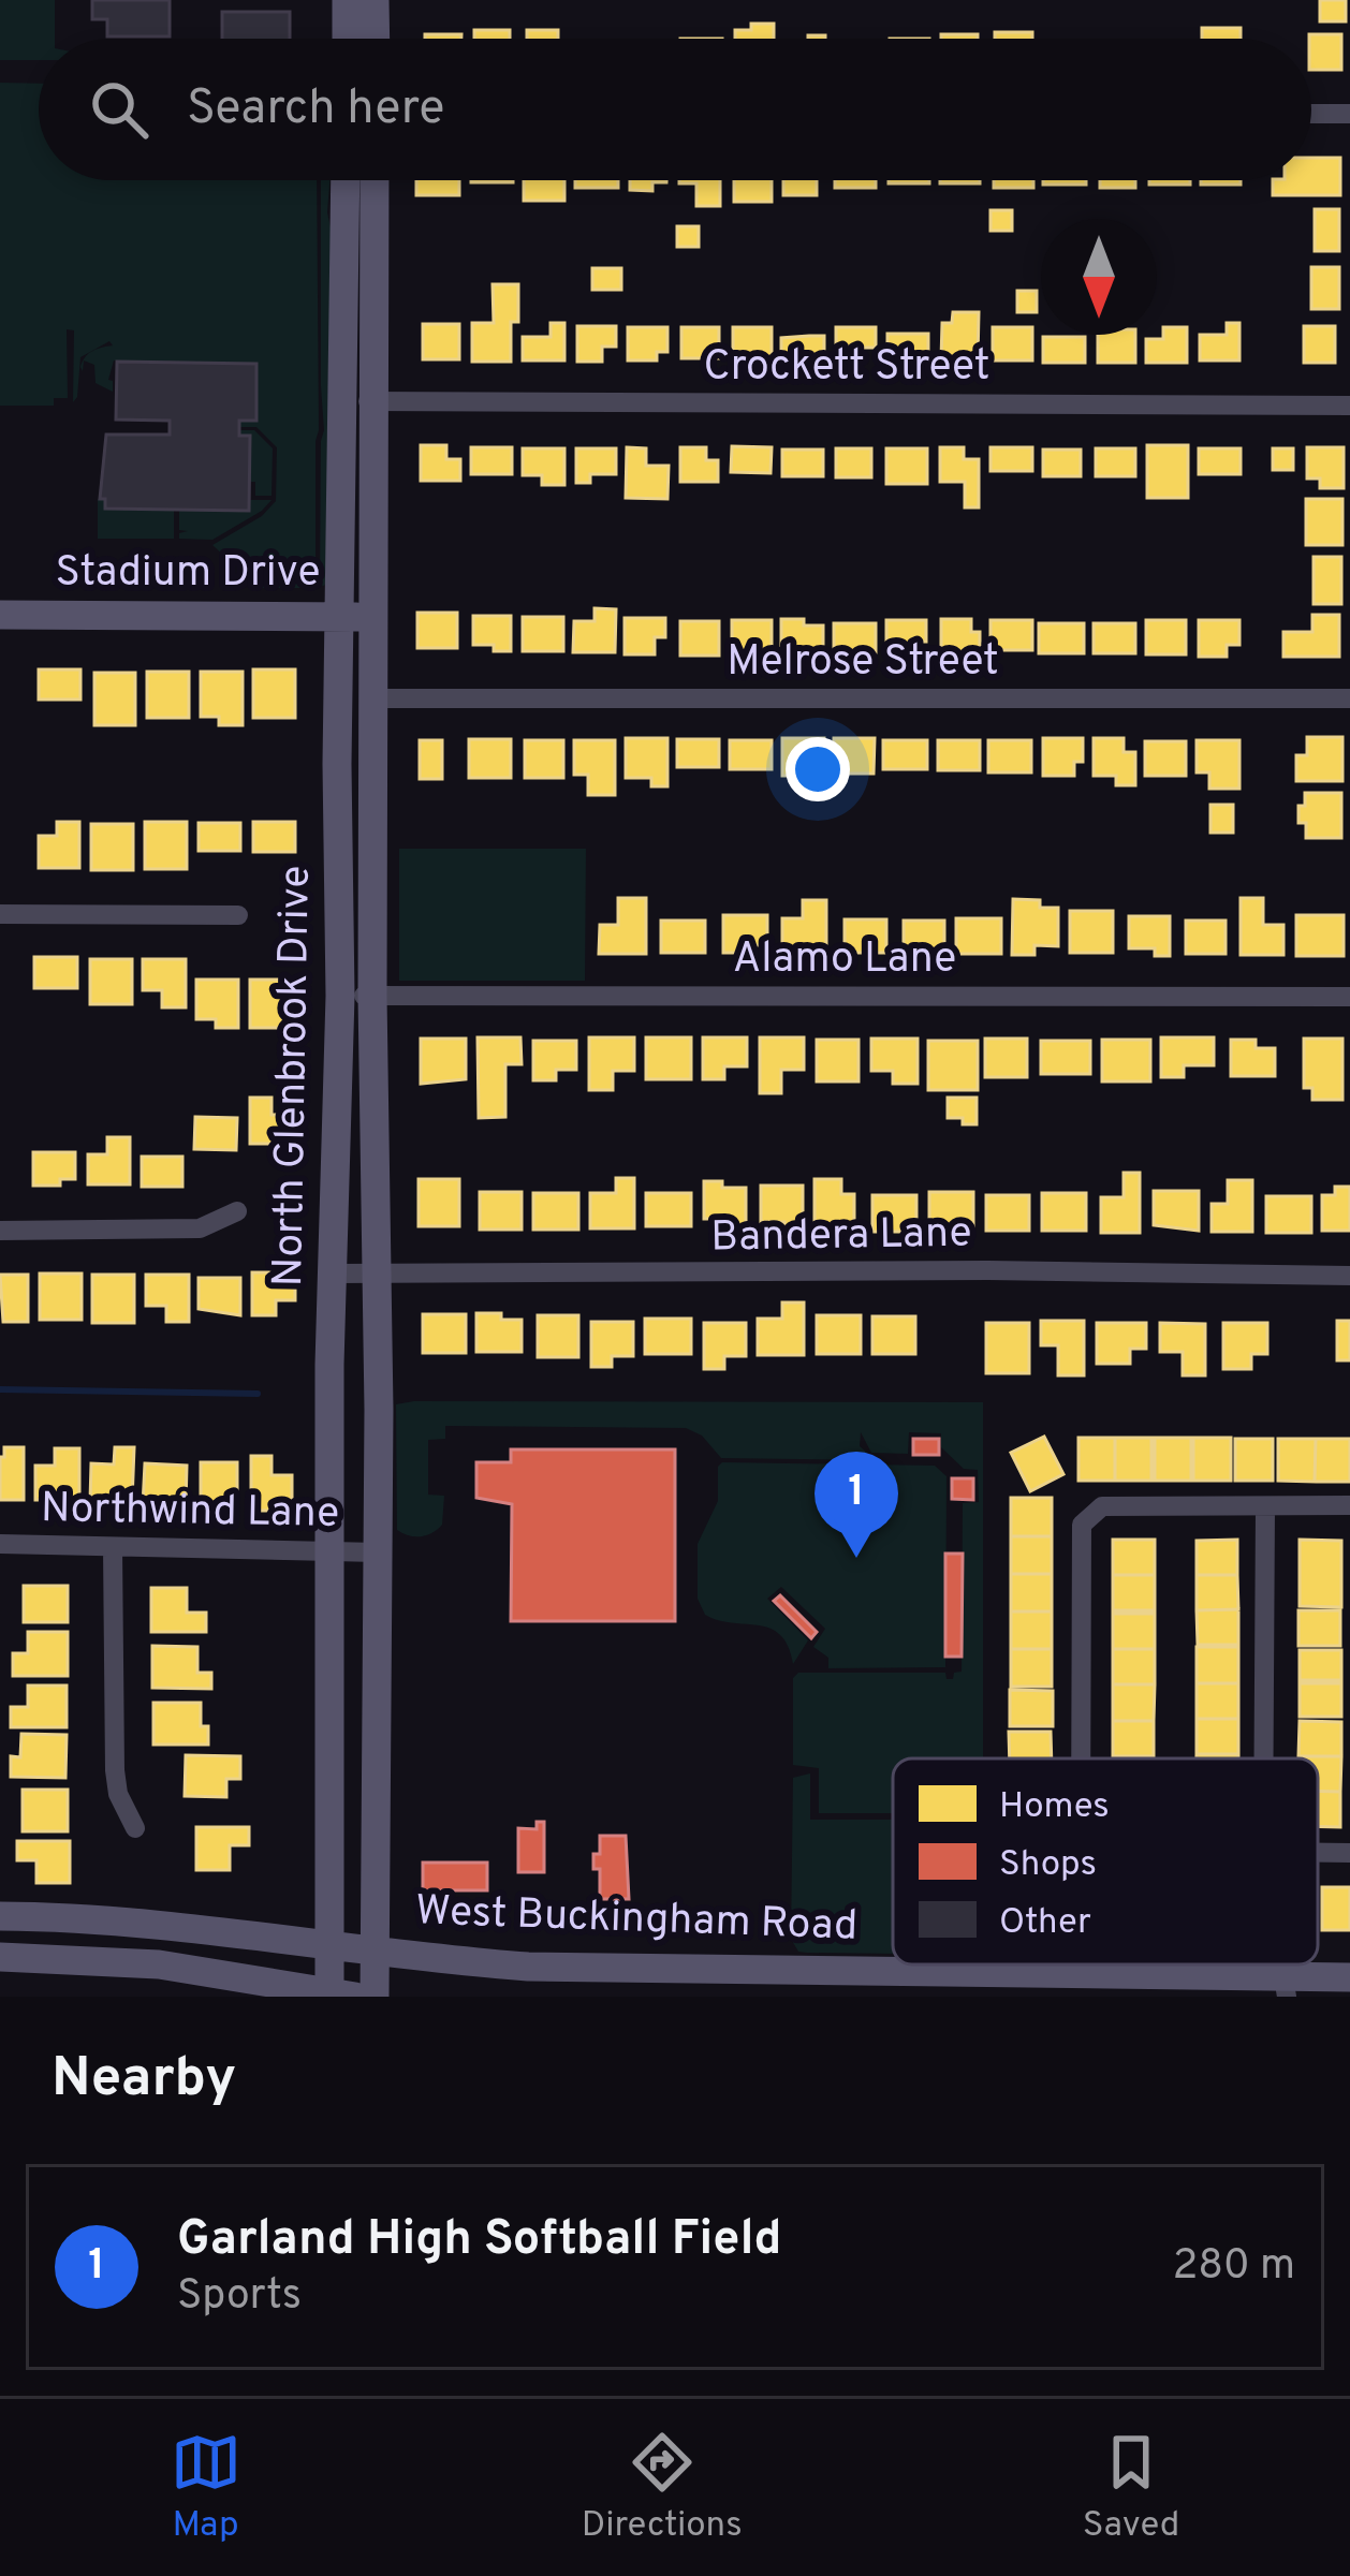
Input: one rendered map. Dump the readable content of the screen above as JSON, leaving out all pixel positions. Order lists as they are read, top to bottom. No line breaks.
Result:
{"streets":{"main road":["Stadium Drive","North Glenbrook Drive","West Buckingham Road"],"street":["Crockett Street","Melrose Street","Alamo Lane","Bandera Lane","Northwind Lane"]},"crossings":[["Crockett Street","North Glenbrook Drive"],["Stadium Drive","North Glenbrook Drive"],["Melrose Street","North Glenbrook Drive"],["Alamo Lane","North Glenbrook Drive"],["North Glenbrook Drive","Bandera Lane"],["North Glenbrook Drive","Northwind Lane"],["North Glenbrook Drive","West Buckingham Road"]],"legend":["Homes","Shops","Other"],"north":"bottom","page":{"search":"Search here","pins":"1","heading":"Nearby","list":[{"mark":"1","name":"Garland High Softball Field","note":"Sports","value":"280 m"}],"nav":["Map","Directions","Saved"]}}
